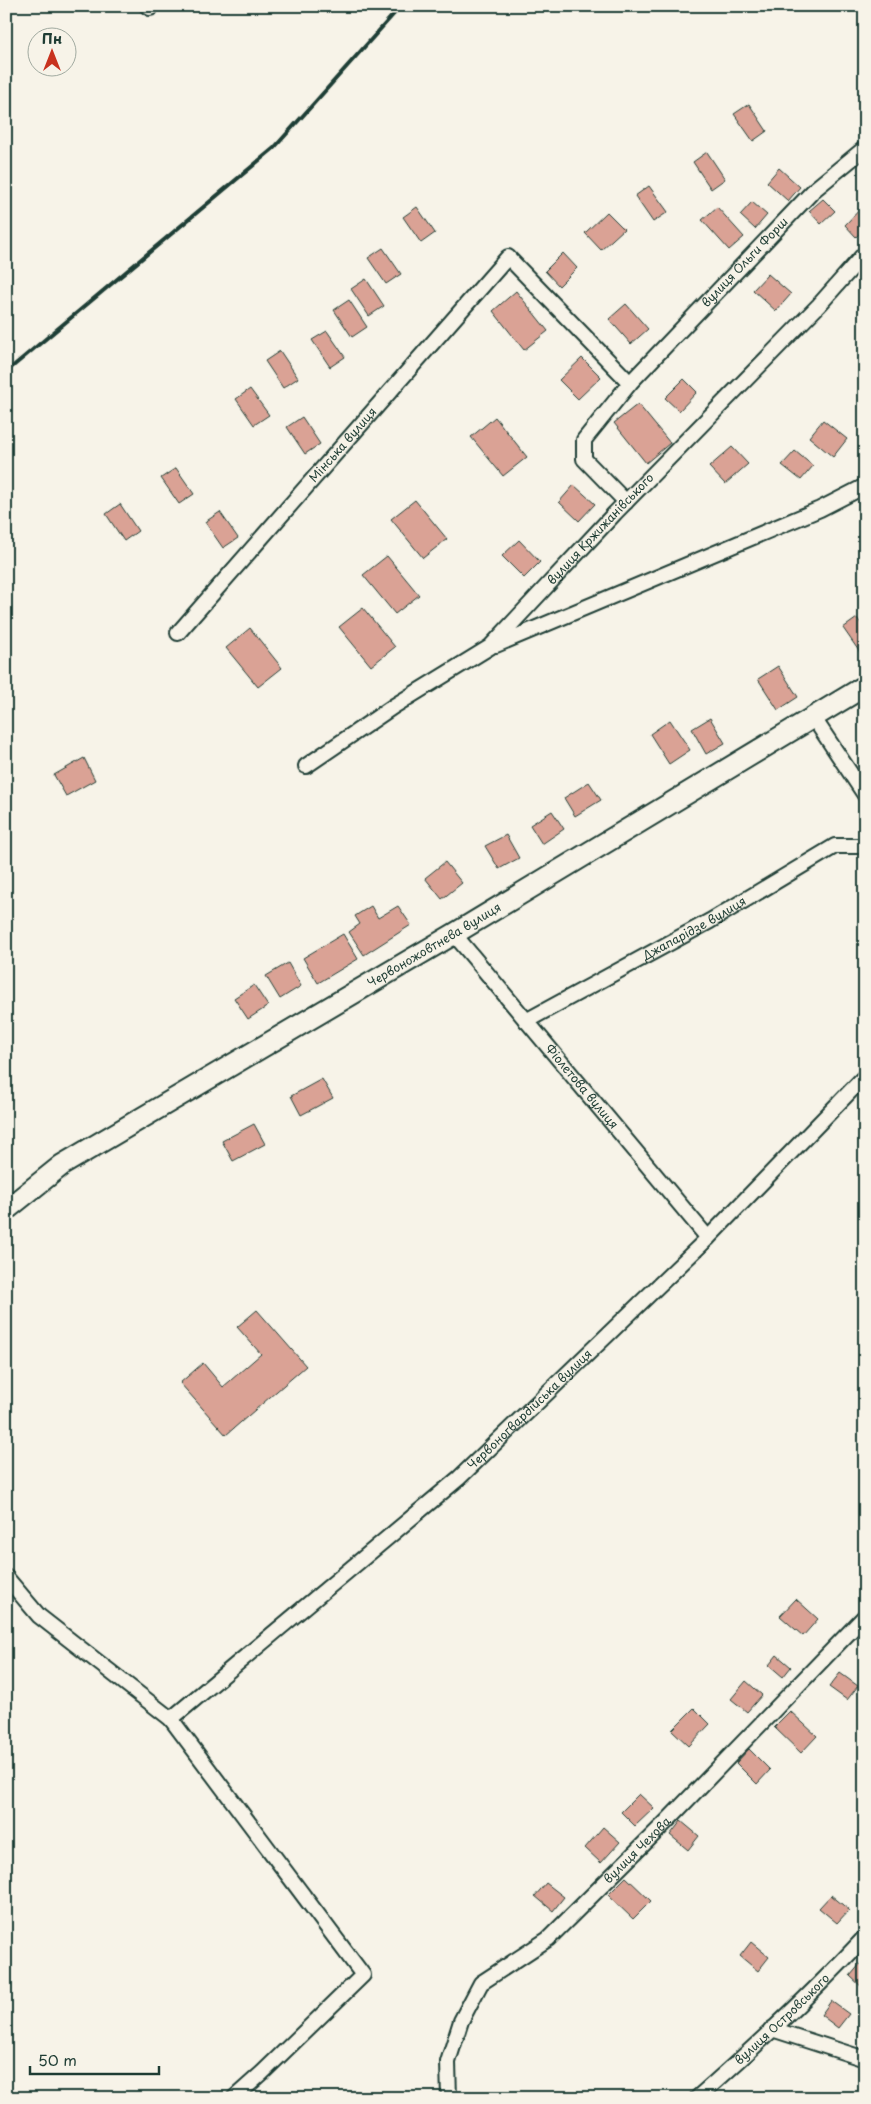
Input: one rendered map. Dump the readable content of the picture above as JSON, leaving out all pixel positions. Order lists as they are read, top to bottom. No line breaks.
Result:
{"streets":{"street":["вулиця Ольги Форш","Мінська вулиця","вулиця Кржижанівського","Джапарідзе вулиця","Червоножовтнева вулиця","Фіолетова вулиця","Червоногвардійська вулиця","вулиця Чехова","вулиця Островського"]},"crossings":[["вулиця Ольги Форш","Мінська вулиця"],["вулиця Ольги Форш","вулиця Кржижанівського"],["Джапарідзе вулиця","Фіолетова вулиця"],["Червоножовтнева вулиця","Фіолетова вулиця"],["Фіолетова вулиця","Червоногвардійська вулиця"]],"scale_bar":"50 m","north":"top"}
